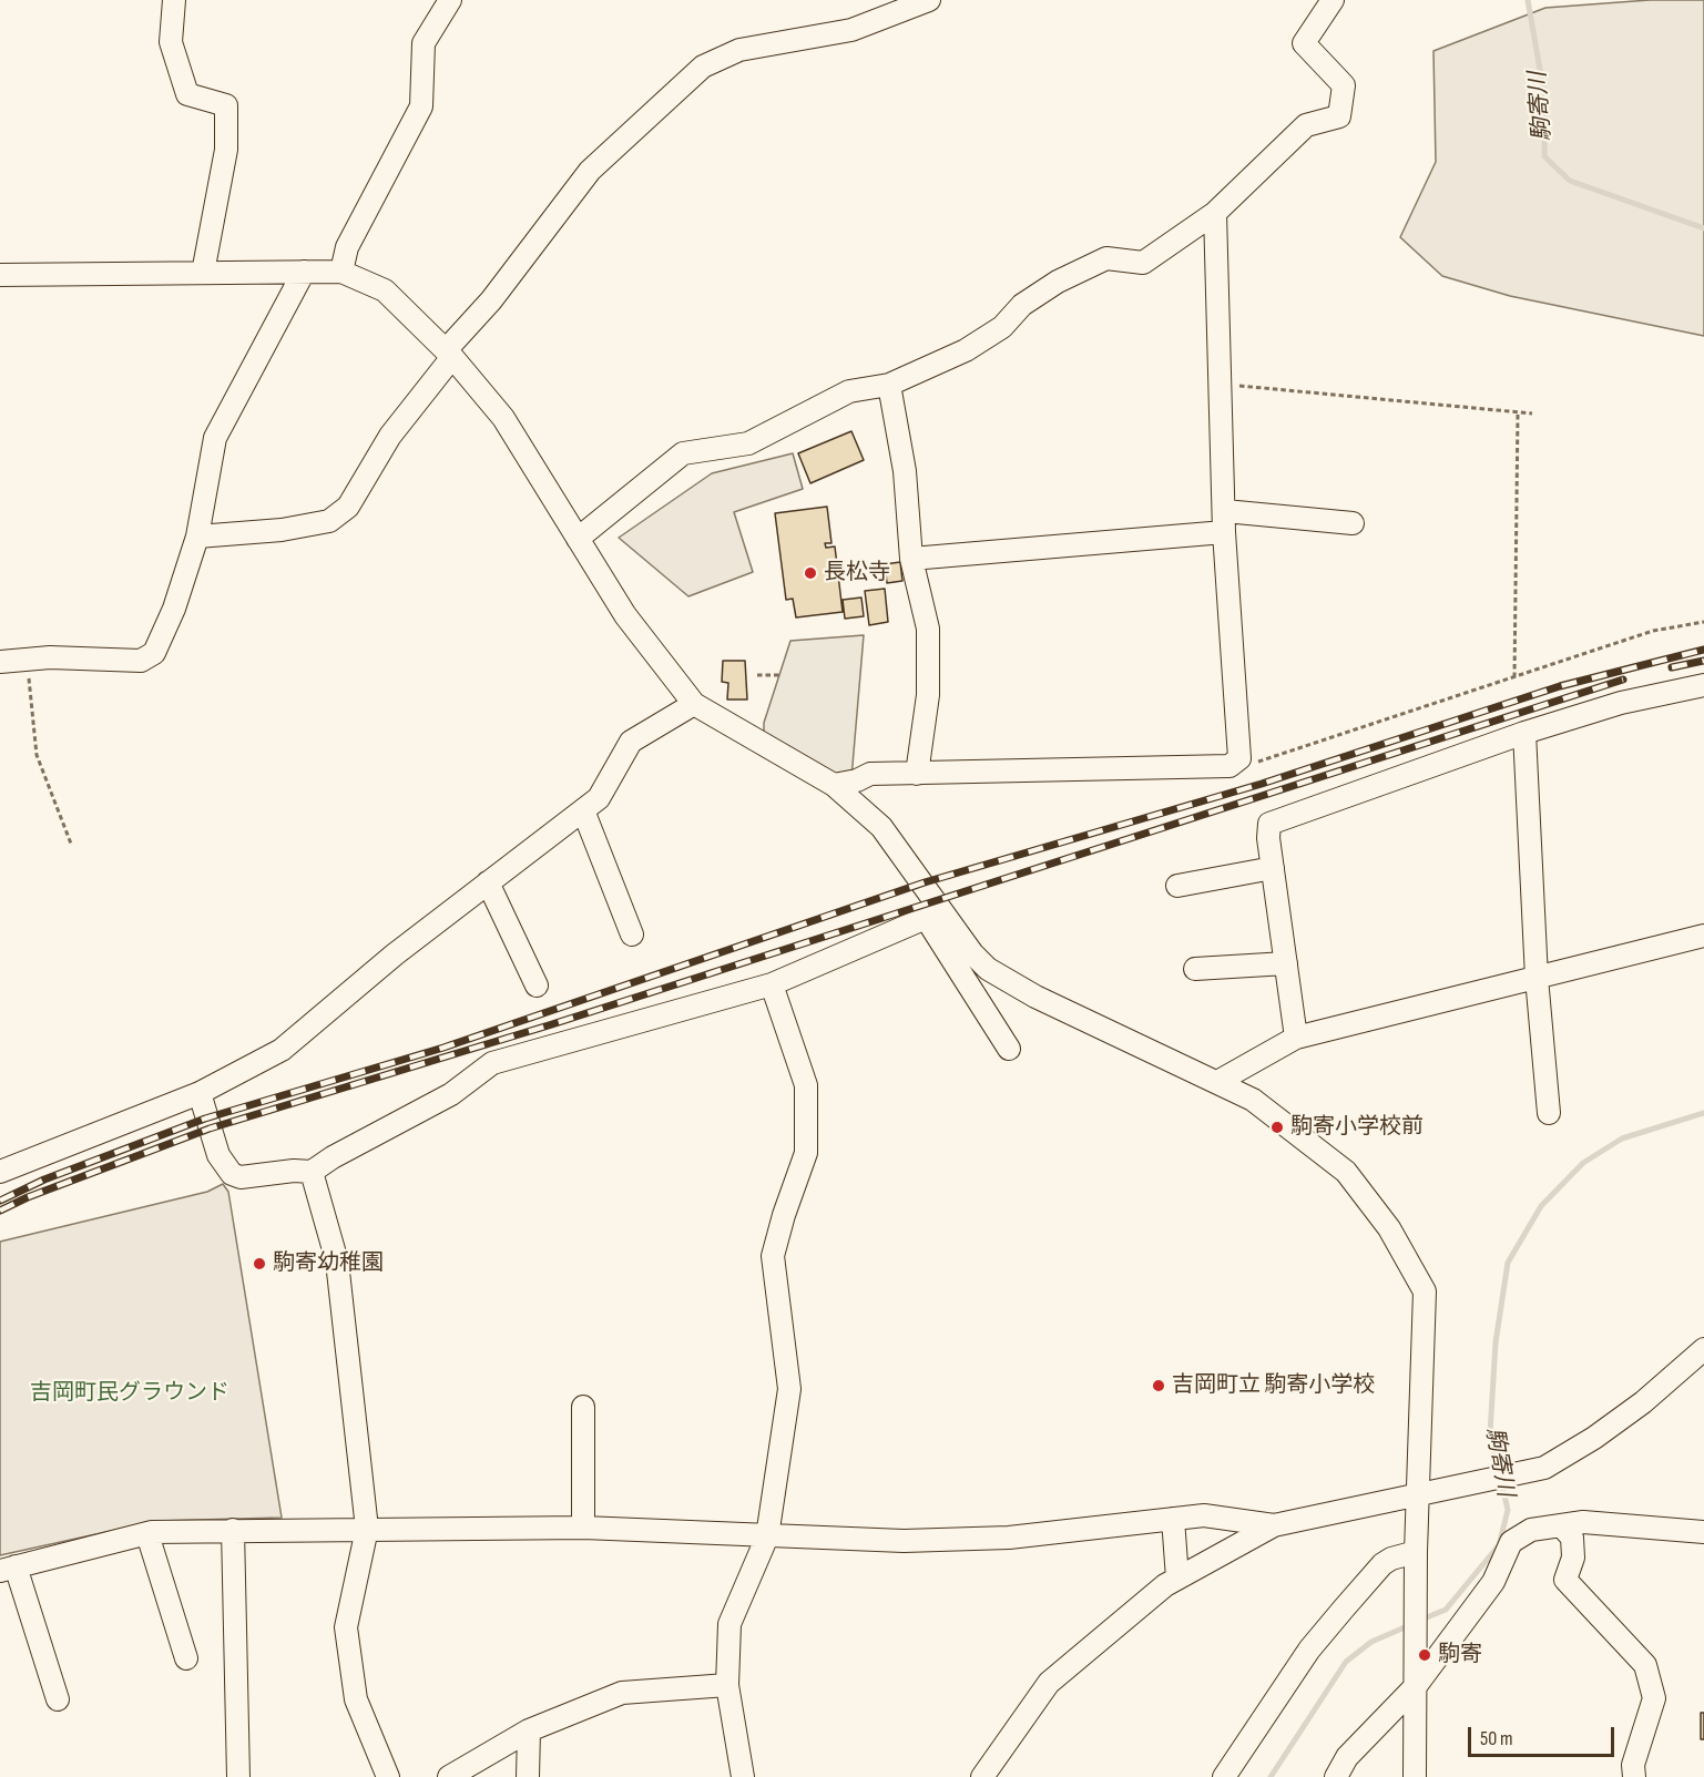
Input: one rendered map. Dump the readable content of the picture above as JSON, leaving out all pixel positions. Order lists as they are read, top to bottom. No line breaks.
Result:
{"water":["駒寄川"],"parks":["吉岡町民グラウンド"],"places":["長松寺","駒寄小学校前","駒寄幼稚園","吉岡町立 駒寄小学校","駒寄"],"scale_bar":"50 m"}
